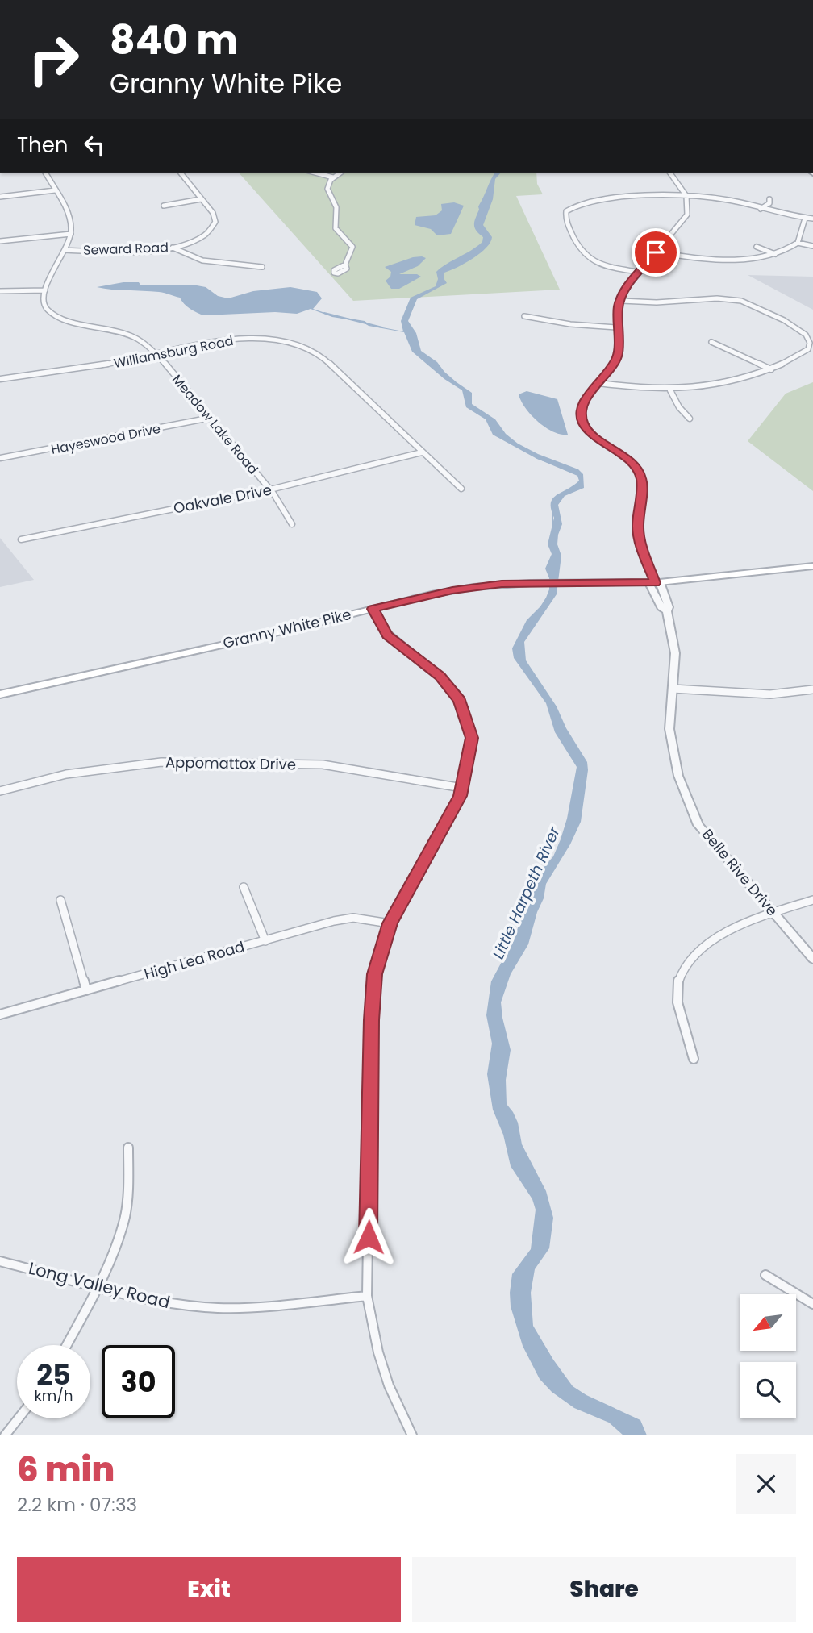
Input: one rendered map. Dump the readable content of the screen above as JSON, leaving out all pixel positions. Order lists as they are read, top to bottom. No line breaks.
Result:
{"streets":{"main road":["Granny White Pike"],"street":["Seward Road","Williamsburg Road","Meadow Lake Road","Hayeswood Drive","Oakvale Drive","Appomattox Drive","Belle Rive Drive","High Lea Road","Long Valley Road"]},"crossings":[["Williamsburg Road","Meadow Lake Road"],["Williamsburg Road","Oakvale Drive"],["Meadow Lake Road","Hayeswood Drive"],["Meadow Lake Road","Oakvale Drive"],["Granny White Pike","Belle Rive Drive"]],"water":["Little Harpeth River"],"north":"bottom left","page":{"turn":["840 m","Granny White Pike"],"then":"Then","speed":"25 km/h","limit":"30","heading":["6 min","2.2 km · 07:33"],"buttons":["Exit","Share"]}}
